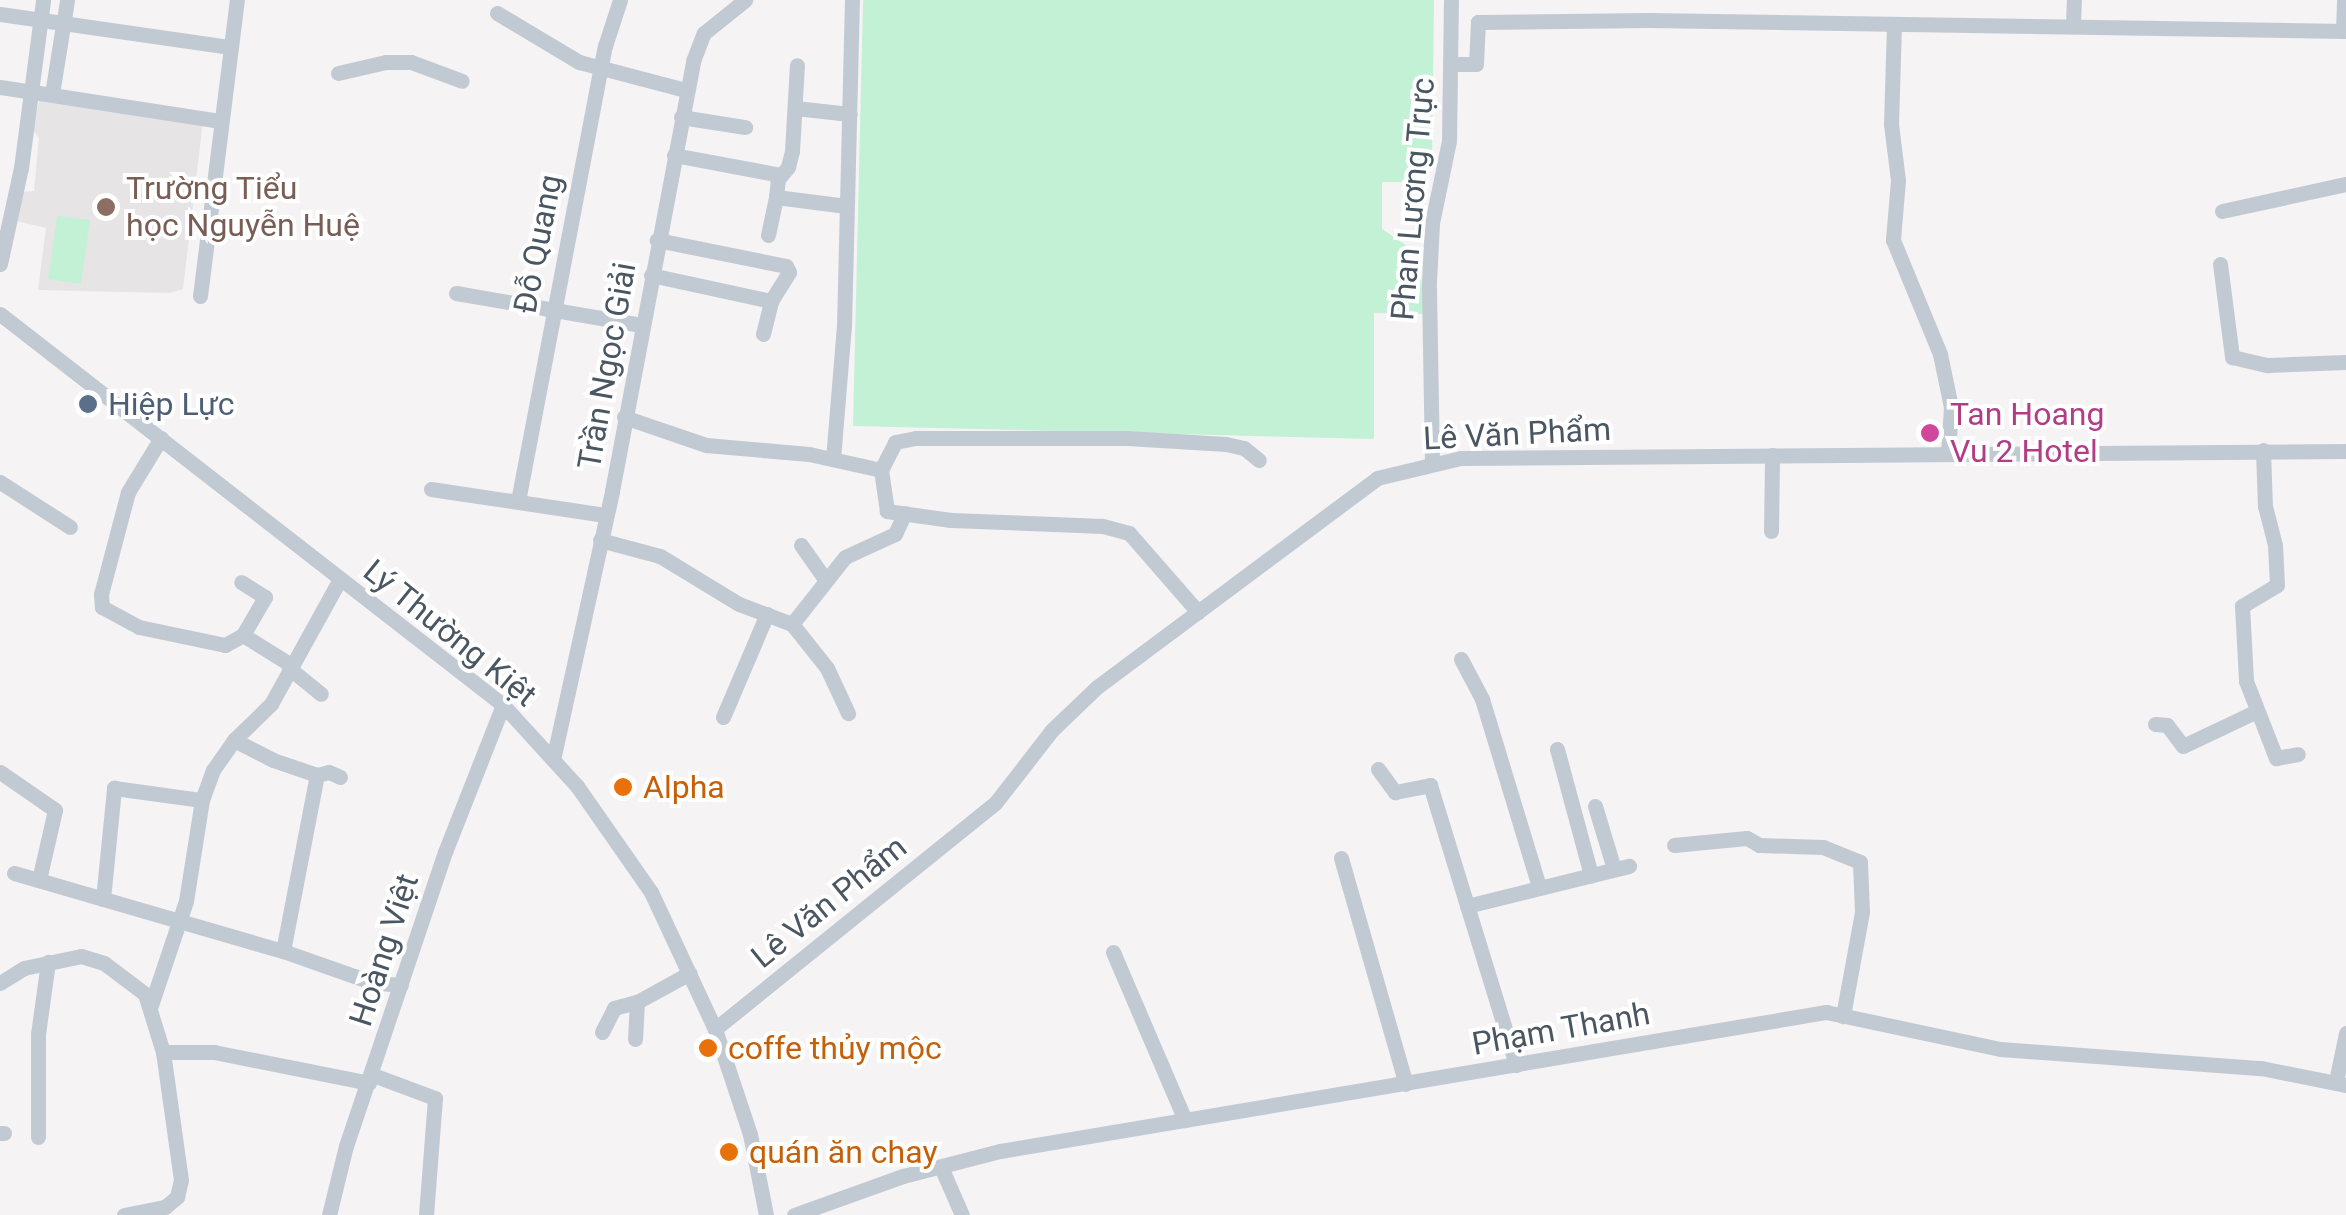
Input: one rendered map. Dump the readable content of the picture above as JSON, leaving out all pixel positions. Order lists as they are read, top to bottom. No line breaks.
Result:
{"streets":{"street":["Phan Lương Trực","Đỗ Quang","Trần Ngọc Giải","Lê Văn Phẩm","Lý Thường Kiệt","Hoàng Việt","Phạm Thanh"]},"crossings":[["Phan Lương Trực","Lê Văn Phẩm"],["Trần Ngọc Giải","Lý Thường Kiệt"],["Lê Văn Phẩm","Lý Thường Kiệt"],["Lý Thường Kiệt","Hoàng Việt"]],"places":["Trường Tiểu học Nguyễn Huệ","Hiệp Lực","Tan Hoang Vu 2 Hotel","Alpha","coffe thủy mộc","quán ăn chay"]}
